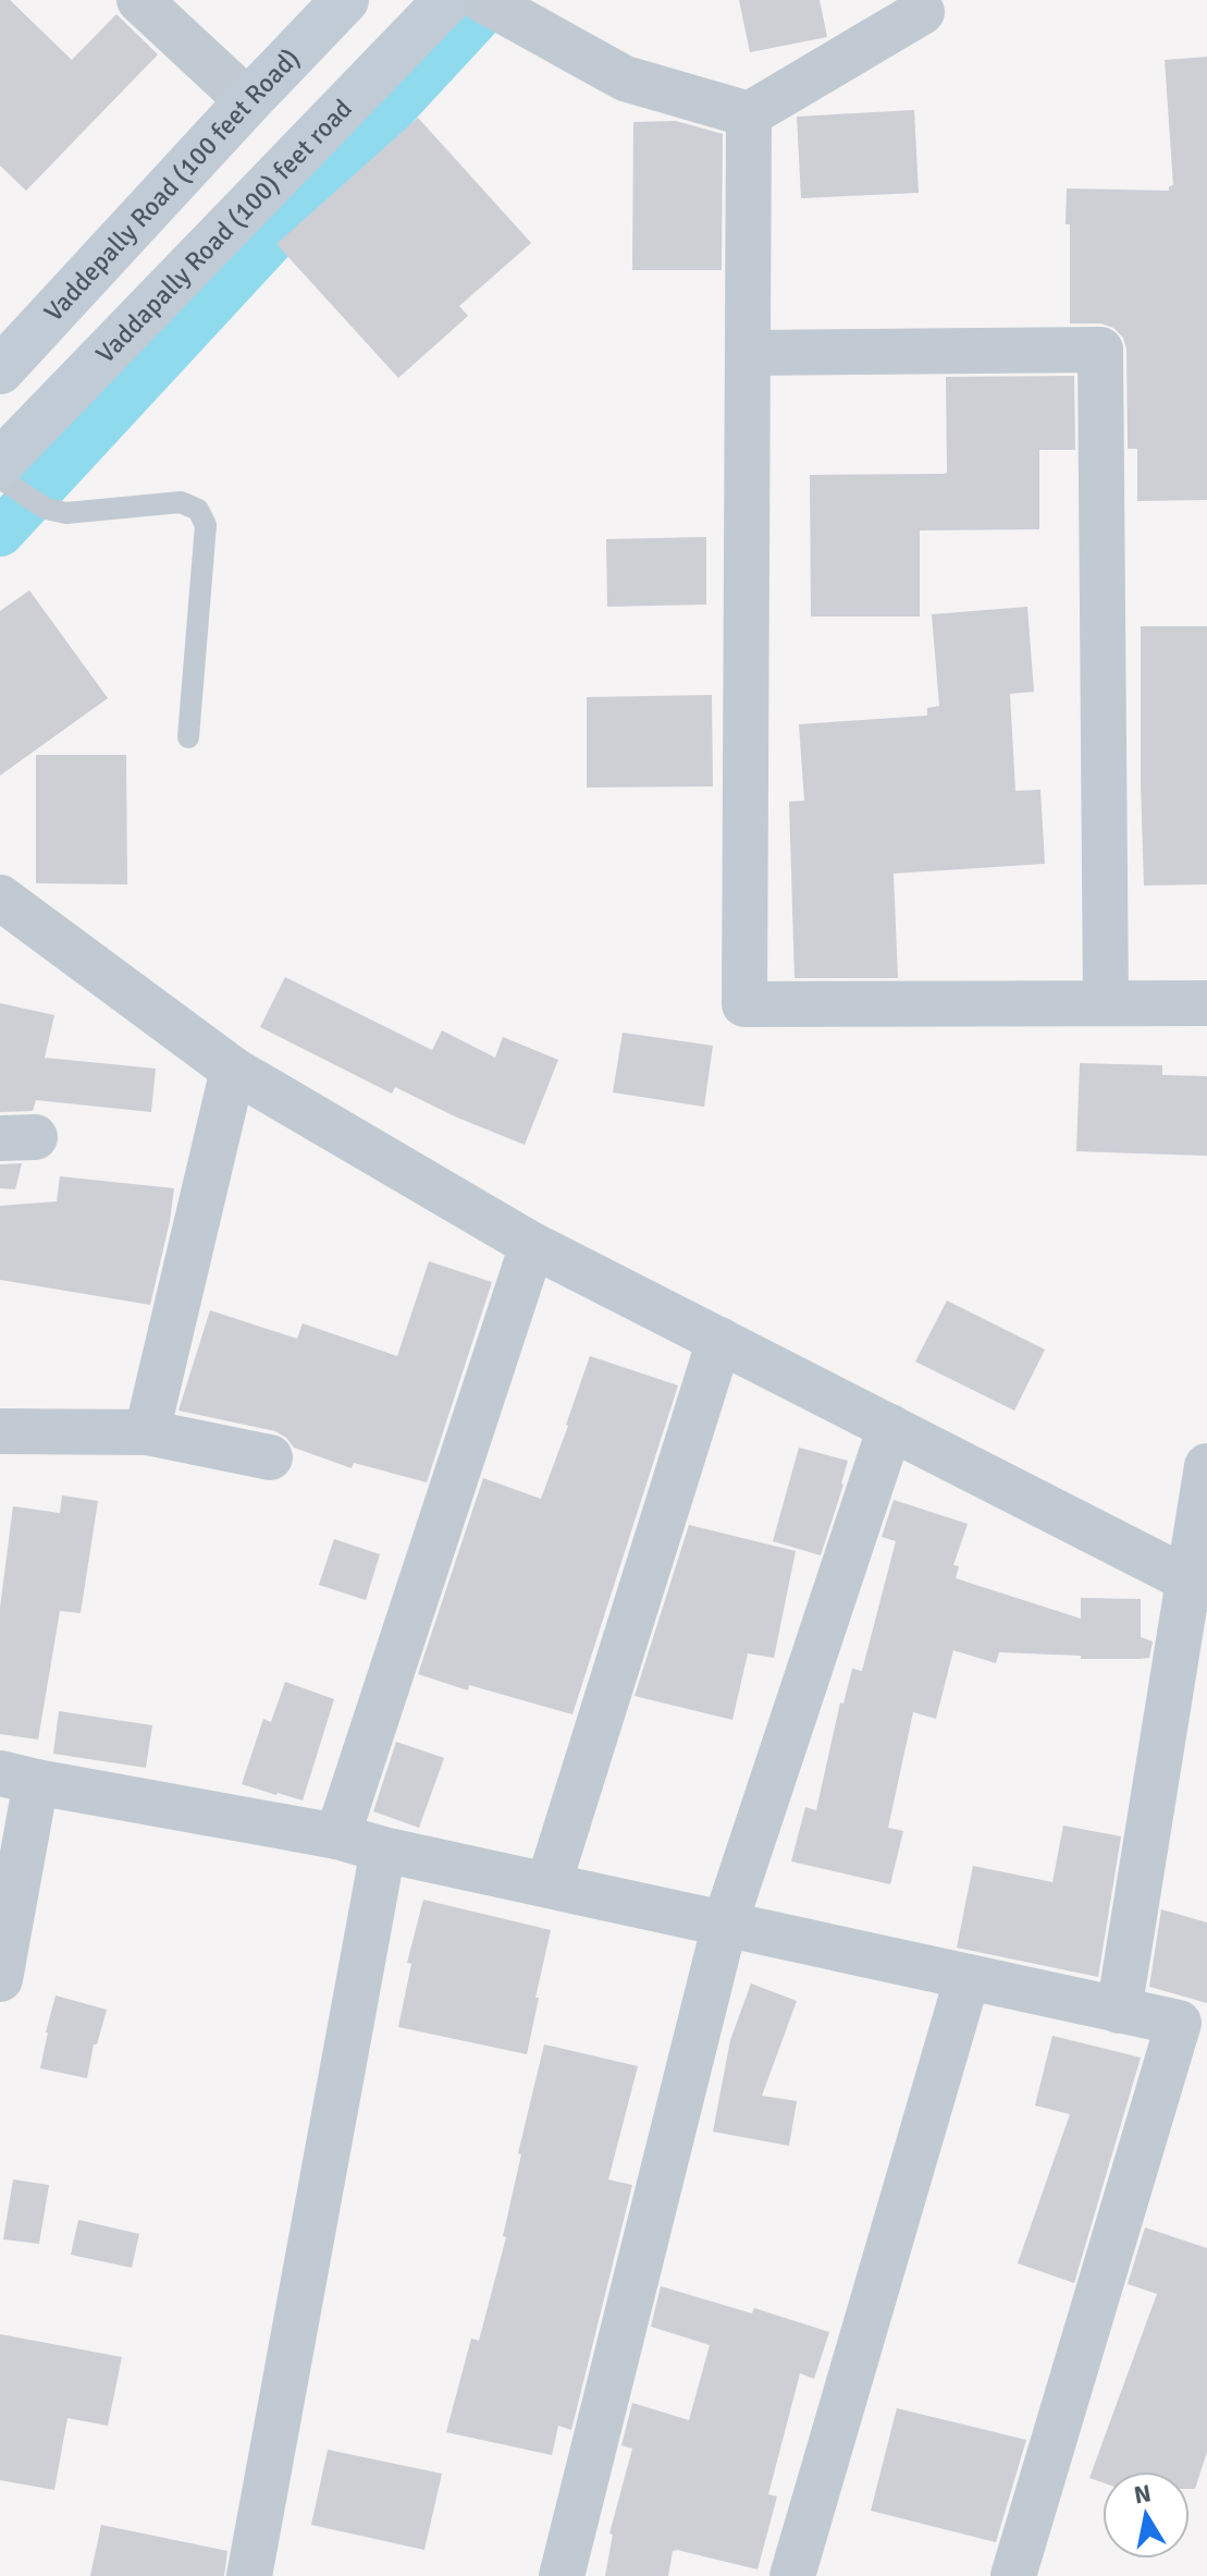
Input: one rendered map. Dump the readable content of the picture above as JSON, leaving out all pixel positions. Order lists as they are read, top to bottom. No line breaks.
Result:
{"streets":{"main road":["Vaddepally Road (100 feet Road)","Vaddapally Road (100) feet road"]},"north":"top"}
